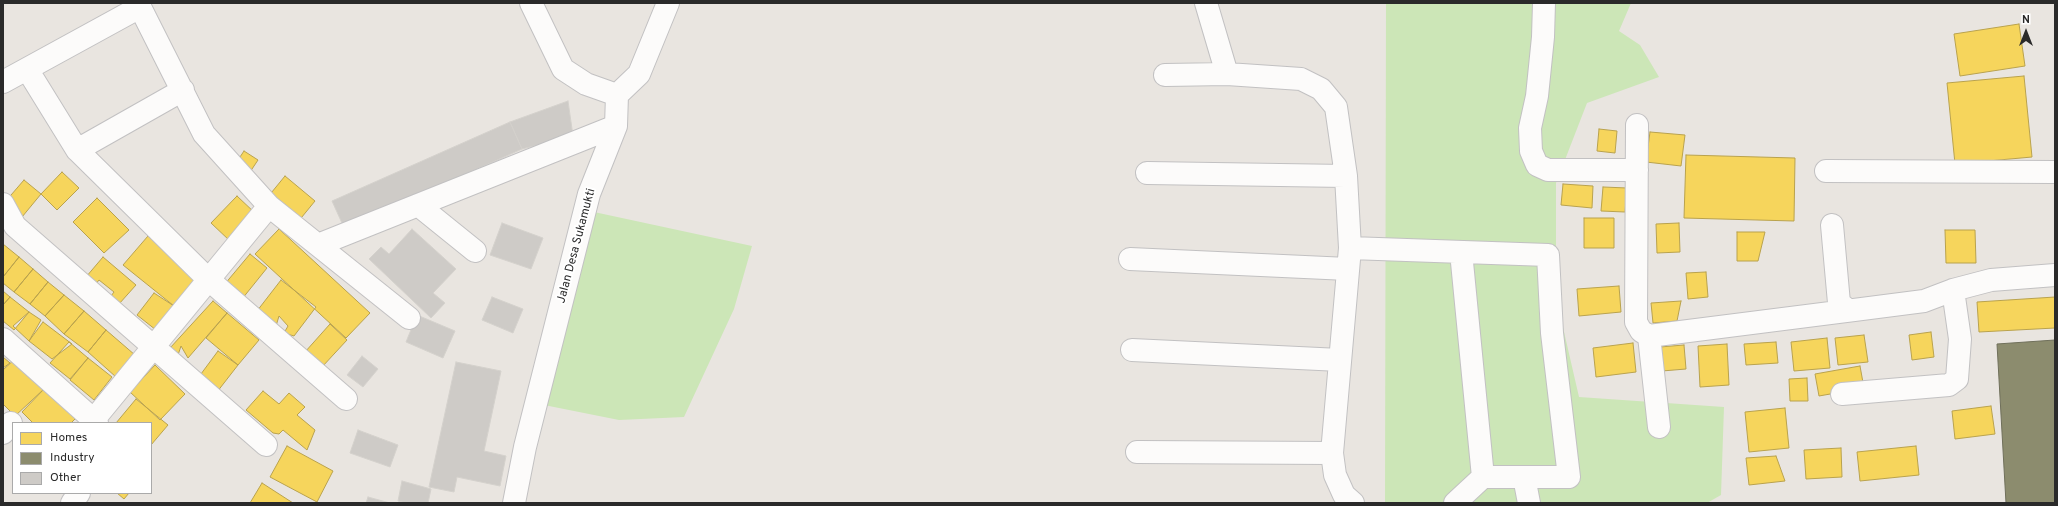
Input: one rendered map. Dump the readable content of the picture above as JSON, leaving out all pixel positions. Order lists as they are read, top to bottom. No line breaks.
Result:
{"streets":{"street":["Jalan Desa Sukamukti"]},"legend":["Homes","Industry","Other"],"north":"top"}
